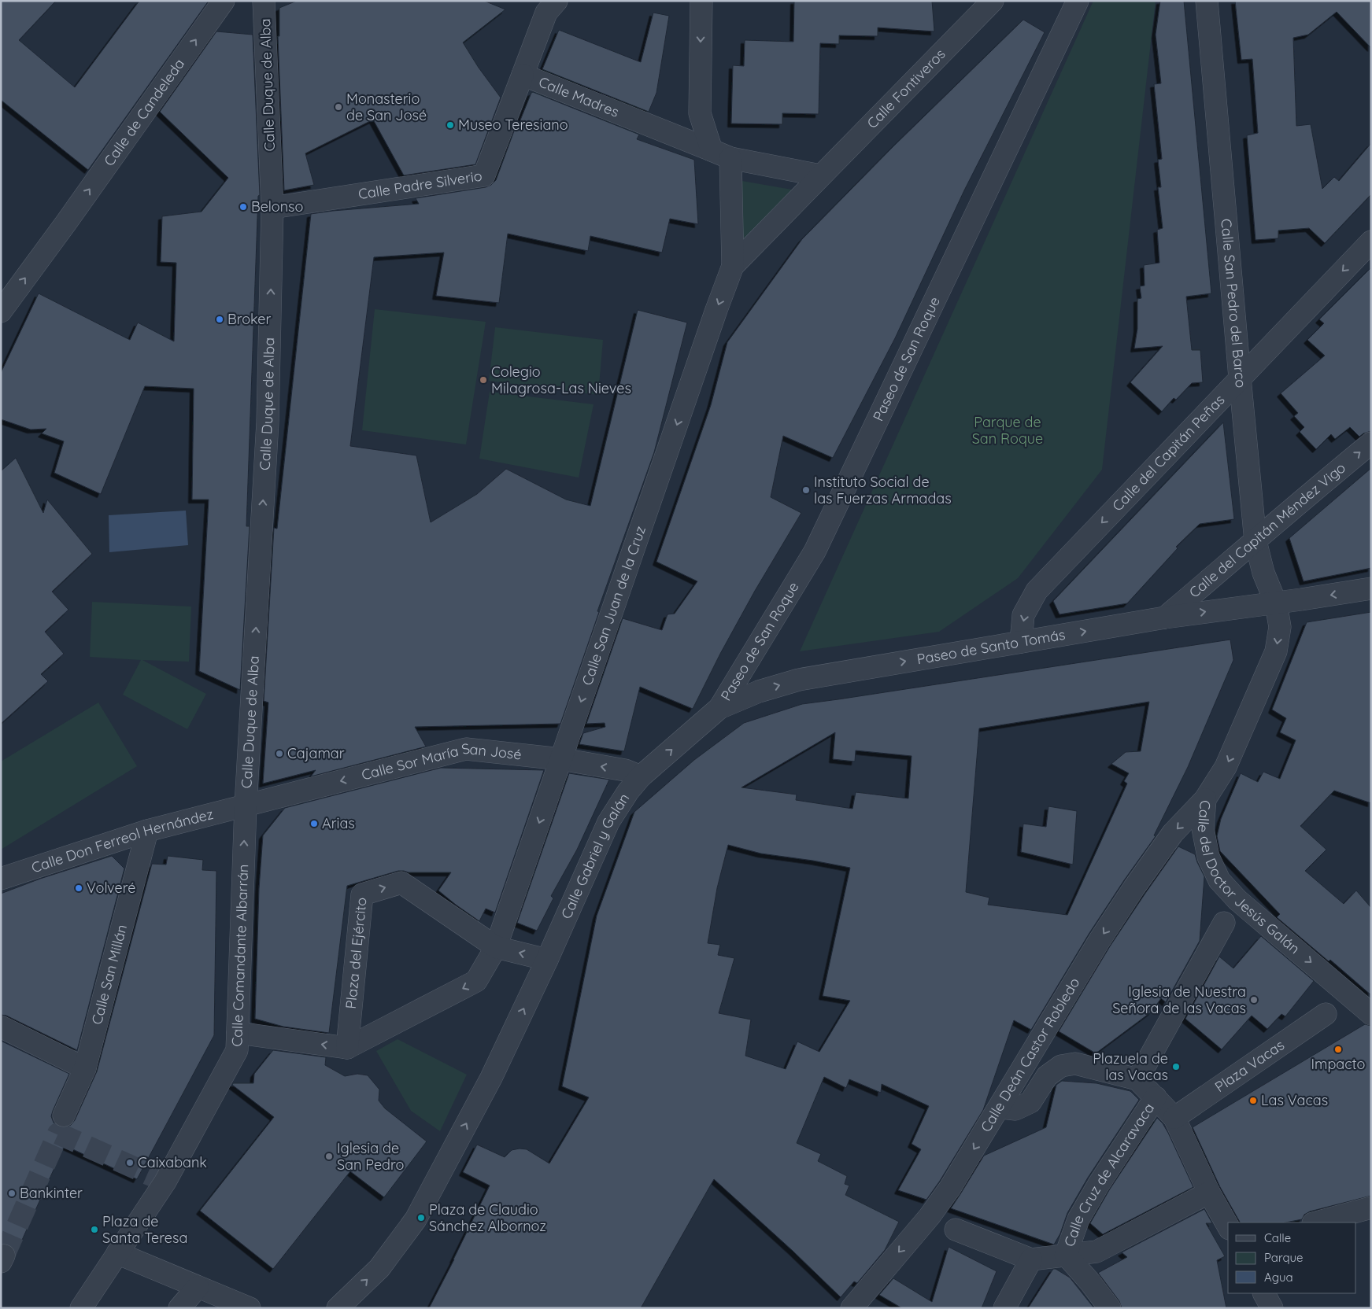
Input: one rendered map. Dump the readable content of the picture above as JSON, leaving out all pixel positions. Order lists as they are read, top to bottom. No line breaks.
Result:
{"streets":{"street":["Calle Duque de Alba","Calle Fontiveros","Calle Madres","Calle de Candeleda","Calle Padre Silverio","Calle San Pedro del Barco","Paseo de San Roque","Calle del Capitán Peñas","Calle del Capitán Méndez Vigo","Calle San Juan de la Cruz","Paseo de Santo Tomás","Calle Sor María San José","Calle Don Ferreol Hernández","Calle Gabriel y Galán","Calle del Doctor Jesús Galán","Plaza del Ejército","Calle Comandante Albarrán","Calle San Millán","Calle Deán Castor Robledo","Plaza Vacas","Calle Cruz de Alcaravaca"]},"crossings":[["Calle Duque de Alba","Calle Padre Silverio"],["Calle Duque de Alba","Calle Sor María San José"],["Calle Duque de Alba","Calle Don Ferreol Hernández"],["Calle Duque de Alba","Calle Comandante Albarrán"],["Calle Fontiveros","Calle San Juan de la Cruz"],["Calle Madres","Calle Padre Silverio"],["Calle Madres","Calle San Juan de la Cruz"],["Calle San Pedro del Barco","Calle del Capitán Peñas"],["Calle San Pedro del Barco","Calle del Capitán Méndez Vigo"],["Calle San Pedro del Barco","Paseo de Santo Tomás"],["Calle San Pedro del Barco","Calle del Doctor Jesús Galán"],["Paseo de San Roque","Paseo de Santo Tomás"],["Calle del Capitán Peñas","Paseo de Santo Tomás"],["Calle del Capitán Méndez Vigo","Paseo de Santo Tomás"],["Calle San Juan de la Cruz","Calle Sor María San José"],["Calle San Juan de la Cruz","Plaza del Ejército"],["Paseo de Santo Tomás","Calle Sor María San José"],["Paseo de Santo Tomás","Calle Gabriel y Galán"],["Paseo de Santo Tomás","Calle del Doctor Jesús Galán"],["Calle Sor María San José","Calle Don Ferreol Hernández"],["Calle Sor María San José","Calle Gabriel y Galán"],["Calle Sor María San José","Calle Comandante Albarrán"],["Calle Don Ferreol Hernández","Calle Comandante Albarrán"],["Calle Don Ferreol Hernández","Calle San Millán"],["Calle Gabriel y Galán","Plaza del Ejército"],["Calle del Doctor Jesús Galán","Calle Deán Castor Robledo"]],"one_way":["Calle Duque de Alba","Calle de Candeleda","Calle del Capitán Peñas","Calle del Capitán Méndez Vigo","Calle San Juan de la Cruz","Calle Sor María San José","Calle del Doctor Jesús Galán","Calle Comandante Albarrán"],"parks":["Parque de San Roque"],"places":["Monasterio de San José","Museo Teresiano","Belonso","Broker","Colegio Milagrosa-Las Nieves","Instituto Social de las Fuerzas Armadas","Cajamar","Arias","Volveré","Iglesia de Nuestra Señora de las Vacas","Impacto","Plazuela de las Vacas","Las Vacas","Iglesia de San Pedro","Caixabank","Bankinter","Plaza de Claudio Sánchez Albornoz","Plaza de Santa Teresa"],"legend":["Calle","Parque","Agua"]}
